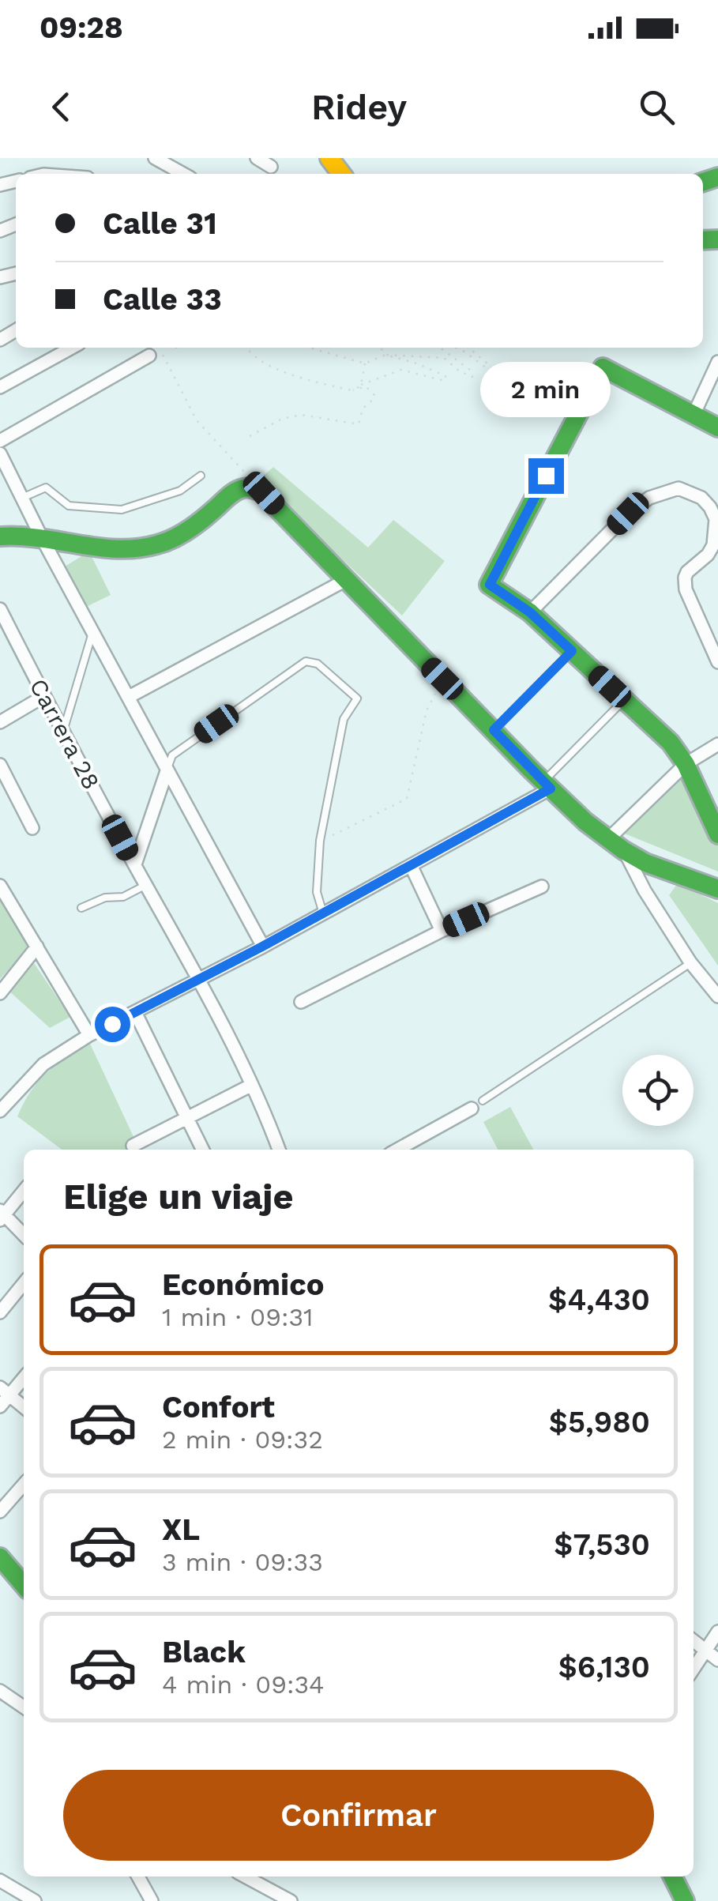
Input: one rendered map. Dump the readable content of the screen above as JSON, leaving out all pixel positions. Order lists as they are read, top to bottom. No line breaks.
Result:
{"streets":{"street":["Carrera 28"]},"page":{"status":"09:28","header":"Ridey","banner":["Calle 31","Calle 33"],"bubble":"2 min","heading":"Elige un viaje","list":[{"name":"Económico","note":"1 min · 09:31","value":"$4,430"},{"name":"Confort","note":"2 min · 09:32","value":"$5,980"},{"name":"XL","note":"3 min · 09:33","value":"$7,530"},{"name":"Black","note":"4 min · 09:34","value":"$6,130"}],"buttons":"Confirmar"}}
